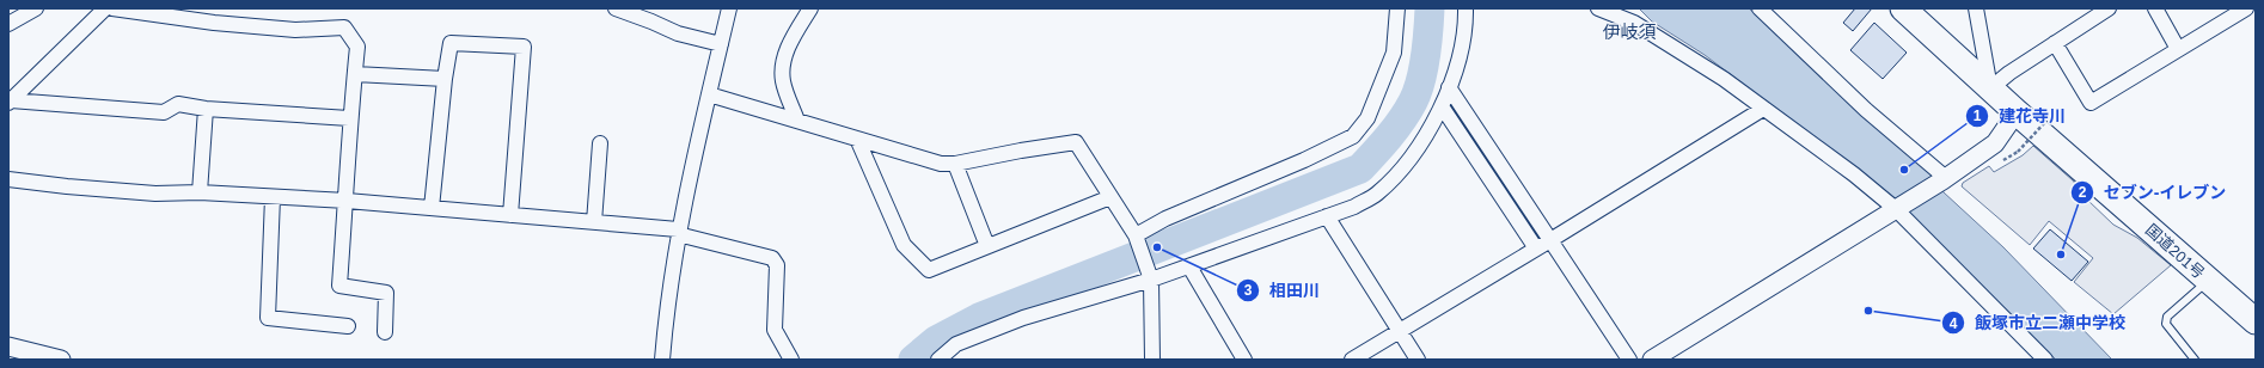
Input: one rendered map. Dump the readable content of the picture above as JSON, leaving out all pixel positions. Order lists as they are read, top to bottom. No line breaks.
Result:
{"streets":{"highway":["国道201号"]},"districts":["伊岐須"],"places":["建花寺川","相田川","セブン-イレブン","飯塚市立二瀬中学校"]}
